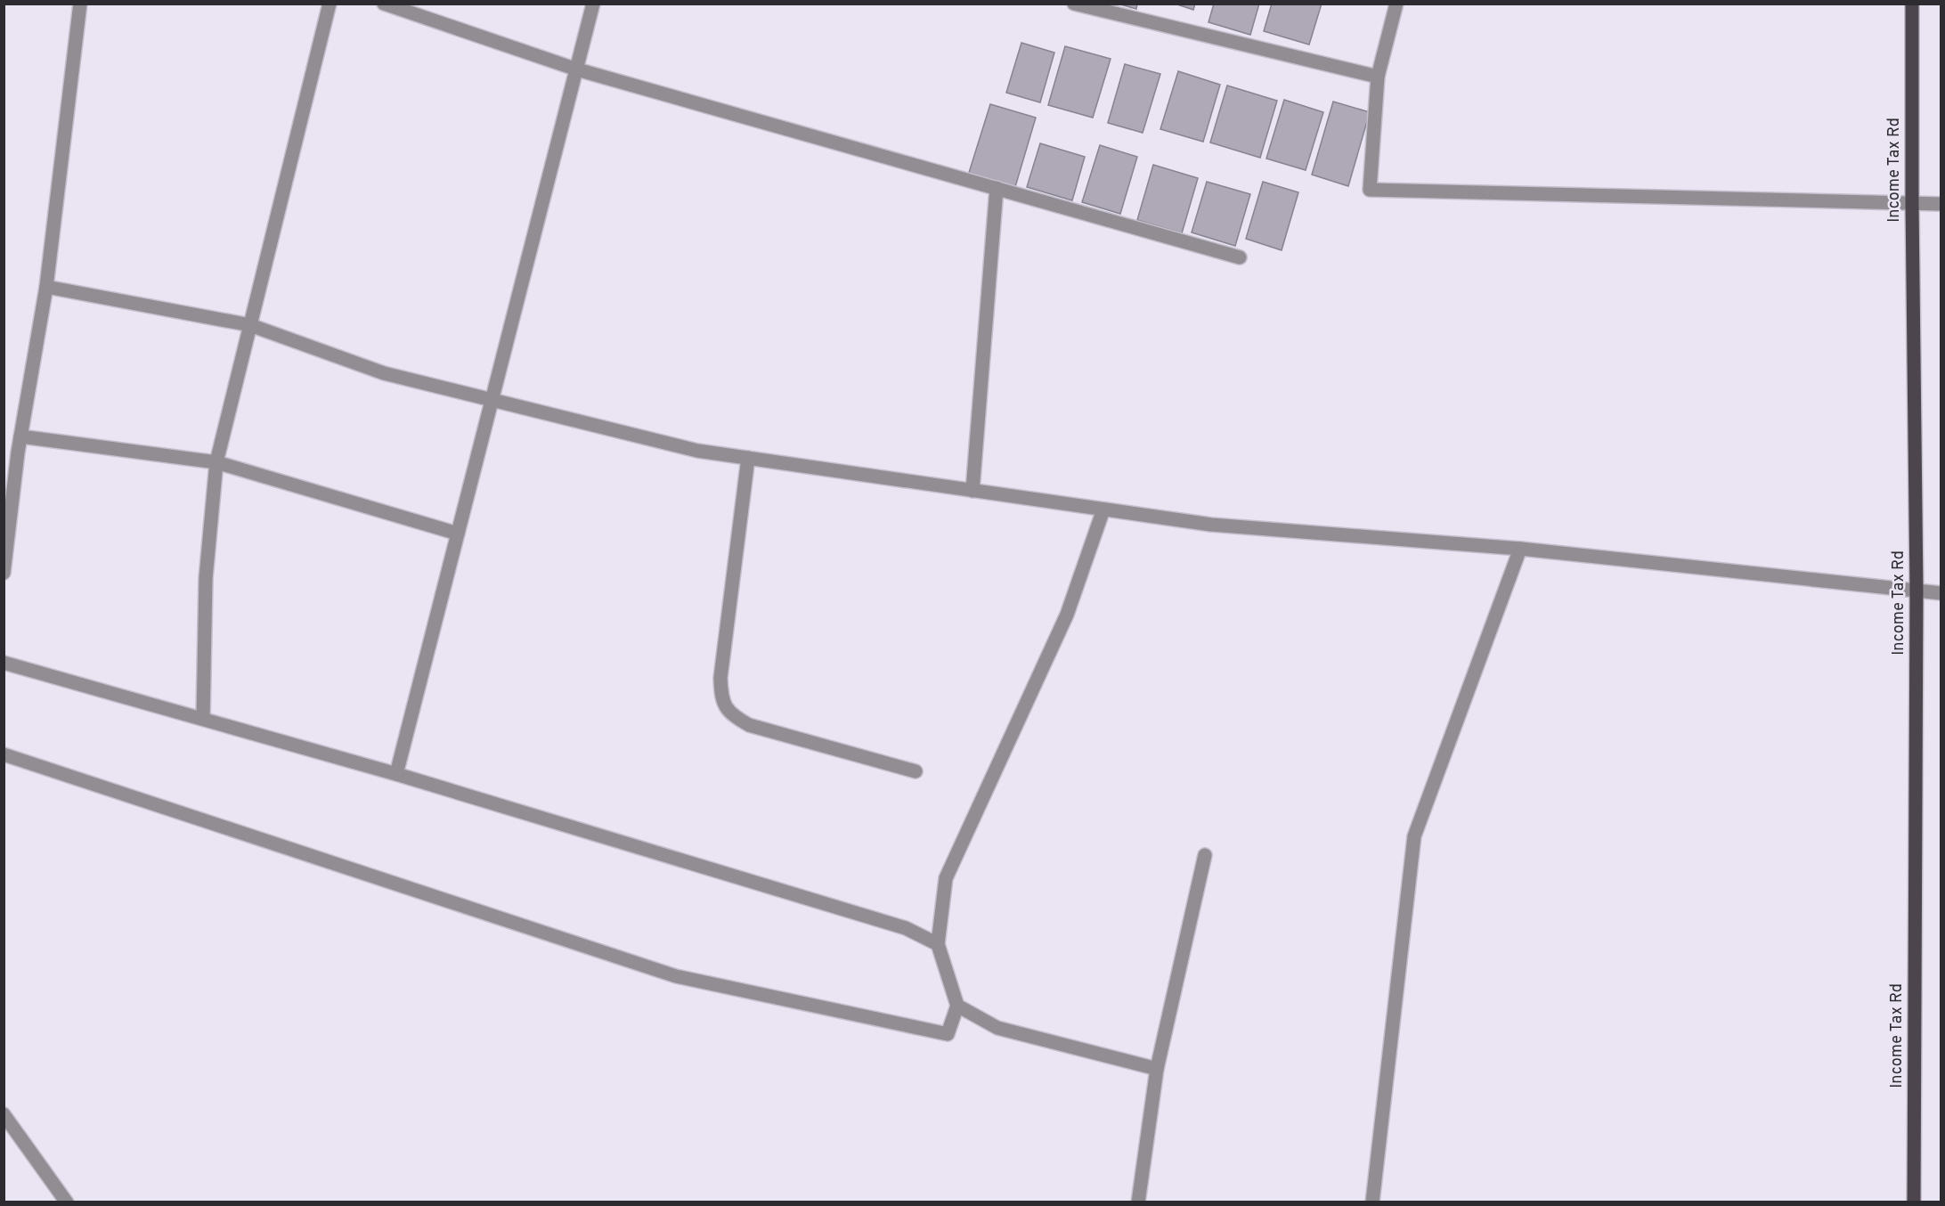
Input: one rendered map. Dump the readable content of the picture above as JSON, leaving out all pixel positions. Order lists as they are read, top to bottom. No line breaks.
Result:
{"streets":{"main road":["Income Tax Rd"]}}
